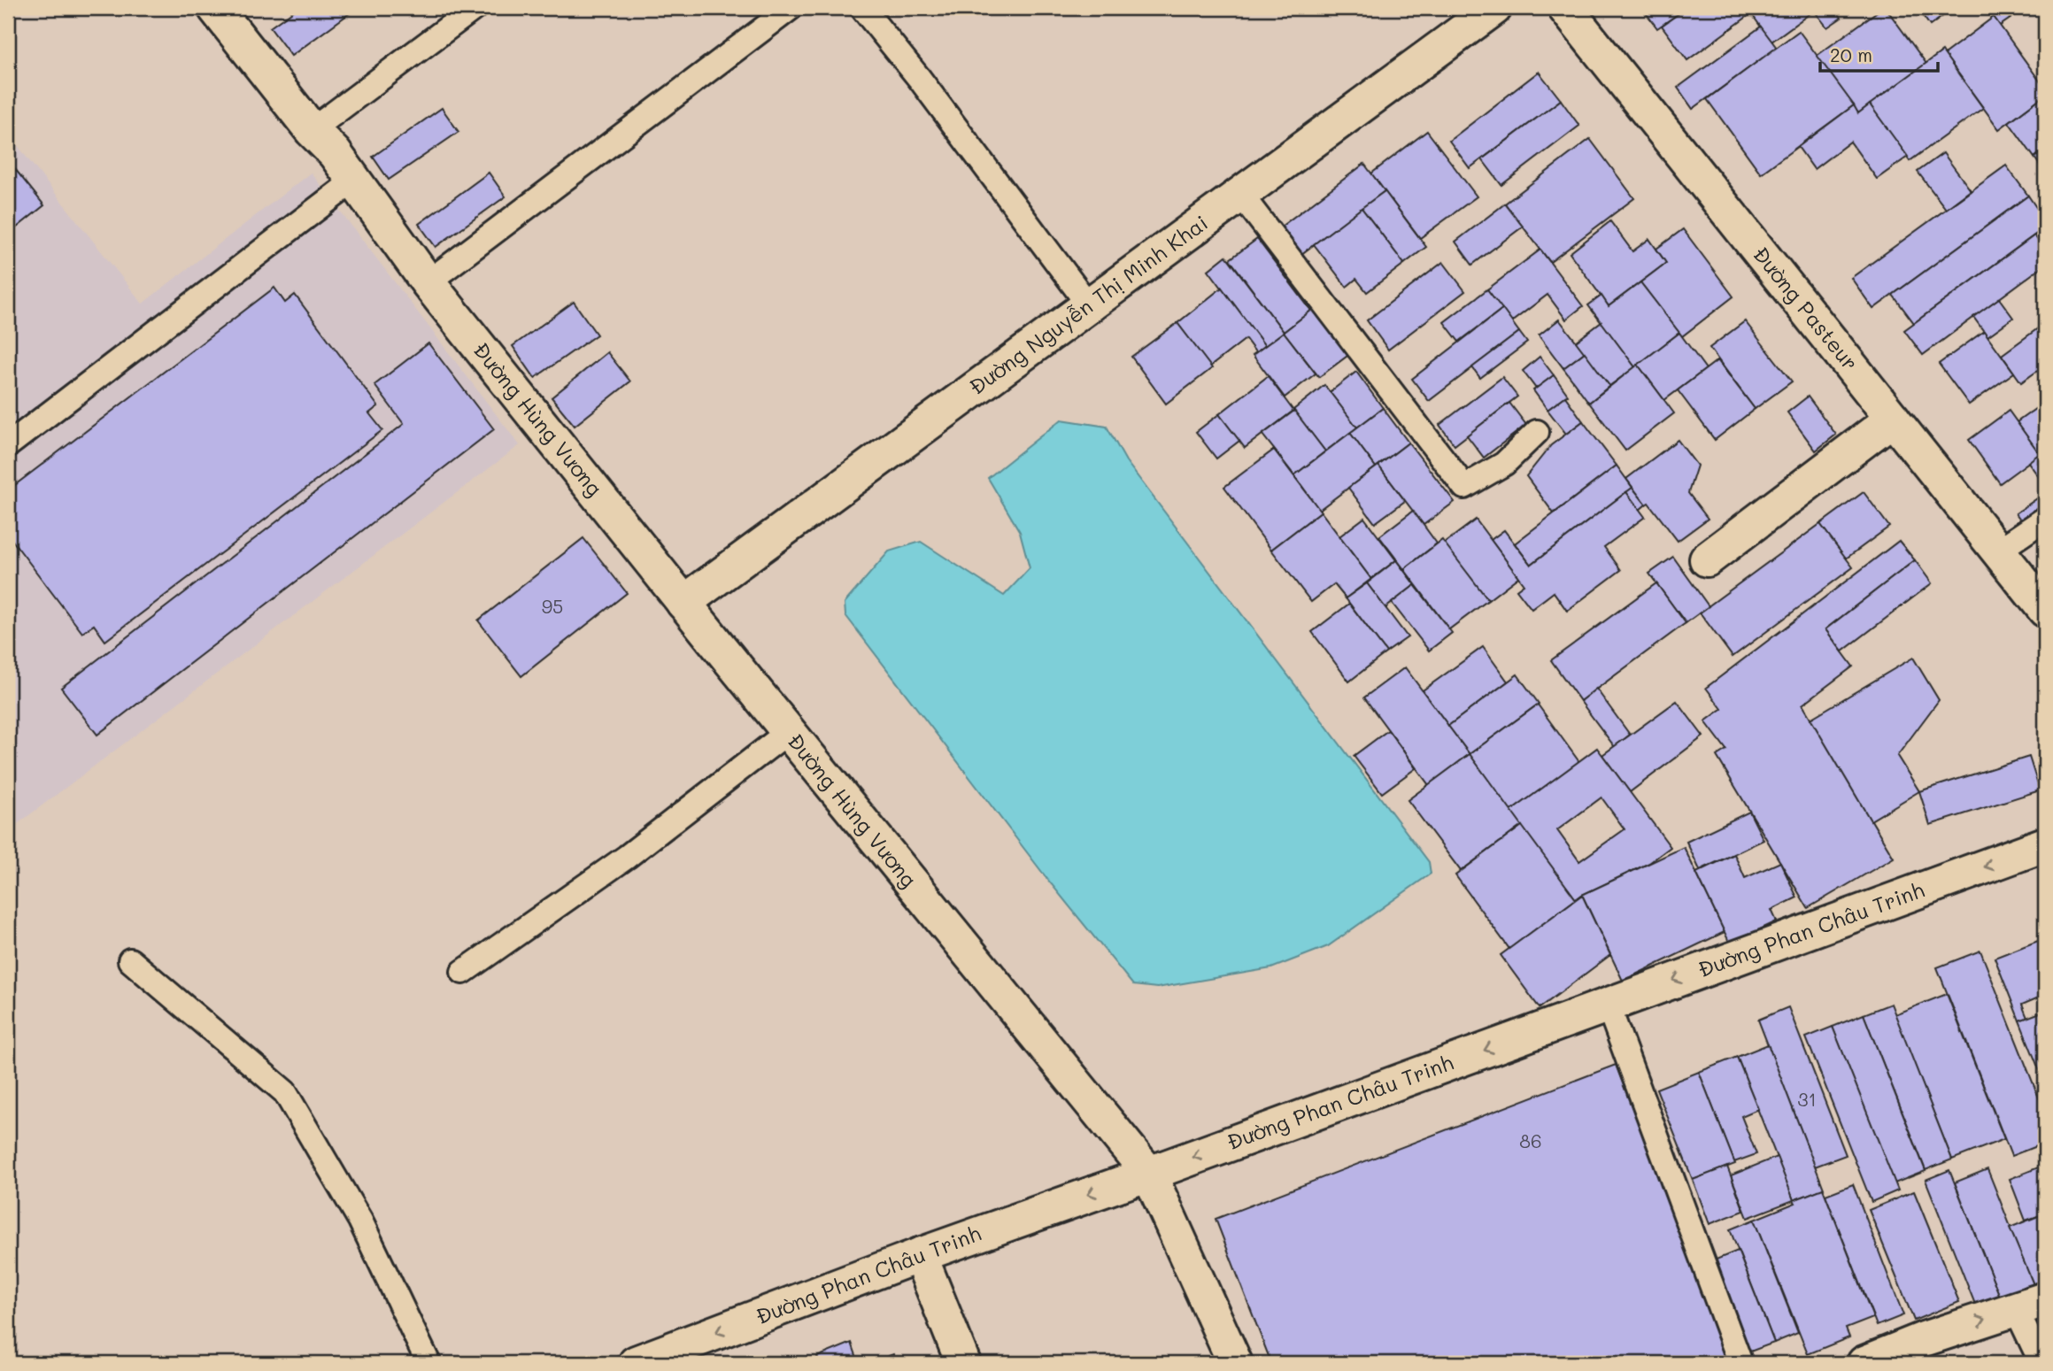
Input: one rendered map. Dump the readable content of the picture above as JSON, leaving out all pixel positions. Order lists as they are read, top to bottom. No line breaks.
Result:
{"streets":{"street":["Đường Nguyễn Thị Minh Khai","Đường Pasteur","Đường Hùng Vương","Đường Phan Châu Trinh"]},"crossings":[["Đường Nguyễn Thị Minh Khai","Đường Hùng Vương"],["Đường Hùng Vương","Đường Phan Châu Trinh"]],"one_way":["Đường Phan Châu Trinh"],"house_numbers":["95","31","86"],"scale_bar":"20 m"}
